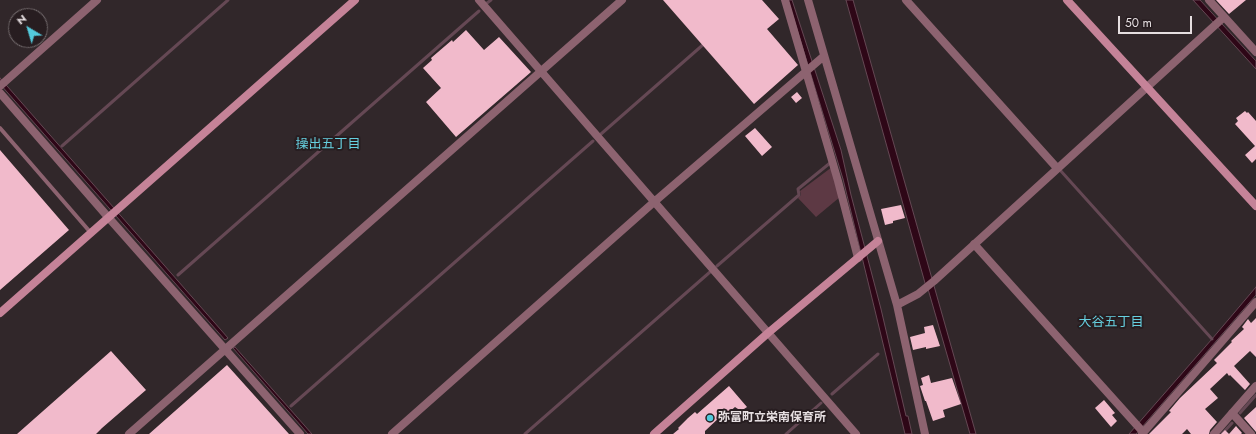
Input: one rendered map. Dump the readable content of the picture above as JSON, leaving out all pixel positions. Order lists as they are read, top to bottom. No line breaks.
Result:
{"districts":["操出五丁目","大谷五丁目"],"places":["弥富町立栄南保育所"],"scale_bar":"50 m","north":"top left"}
